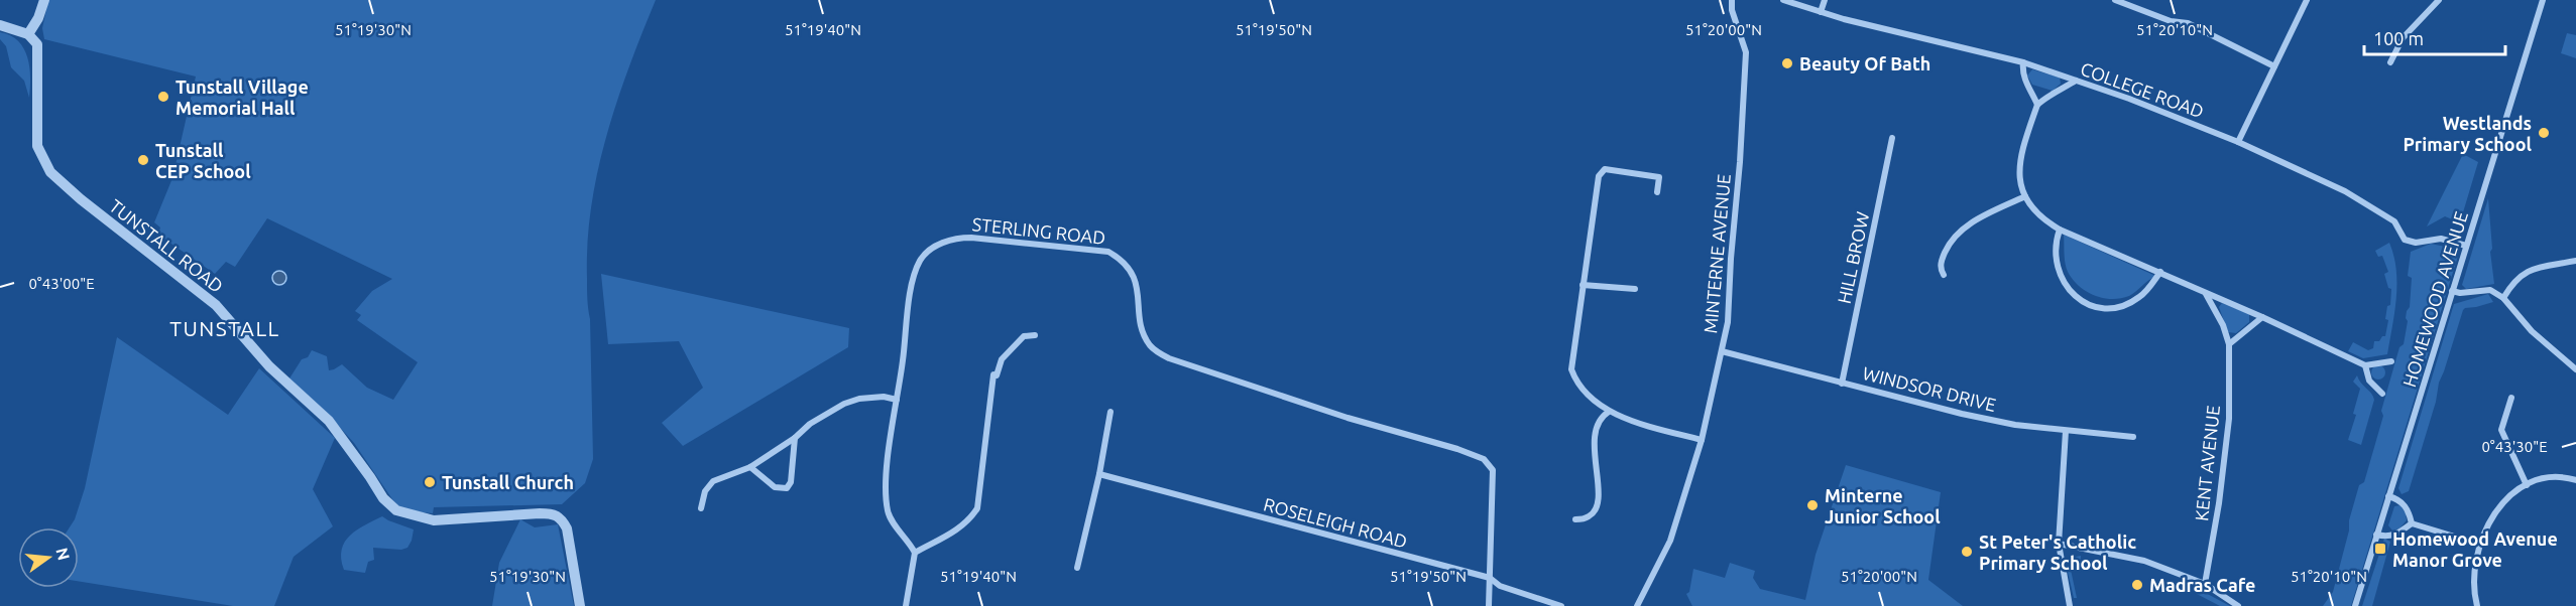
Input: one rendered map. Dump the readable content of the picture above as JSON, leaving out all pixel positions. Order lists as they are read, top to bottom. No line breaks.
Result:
{"streets":{"street":["COLLEGE ROAD","STERLING ROAD","TUNSTALL ROAD","MINTERNE AVENUE","HILL BROW","HOMEWOOD AVENUE","WINDSOR DRIVE","KENT AVENUE","ROSELEIGH ROAD"]},"crossings":[["COLLEGE ROAD","HOMEWOOD AVENUE"],["STERLING ROAD","ROSELEIGH ROAD"],["MINTERNE AVENUE","WINDSOR DRIVE"],["HILL BROW","WINDSOR DRIVE"]],"districts":["TUNSTALL"],"places":{"other":["Beauty Of Bath","Tunstall Village Memorial Hall","Westlands Primary School","Tunstall CEP School","Tunstall Church","Minterne Junior School","St Peter's Catholic Primary School","Madras Cafe"],"transit":["Homewood Avenue Manor Grove"]},"scale_bar":"100 m","north":"right","coordinates":["51°19'30\"N","51°19'40\"N","51°19'50\"N","51°20'00\"N","51°20'10\"N","0°43'00\"E","0°43'30\"E"]}
